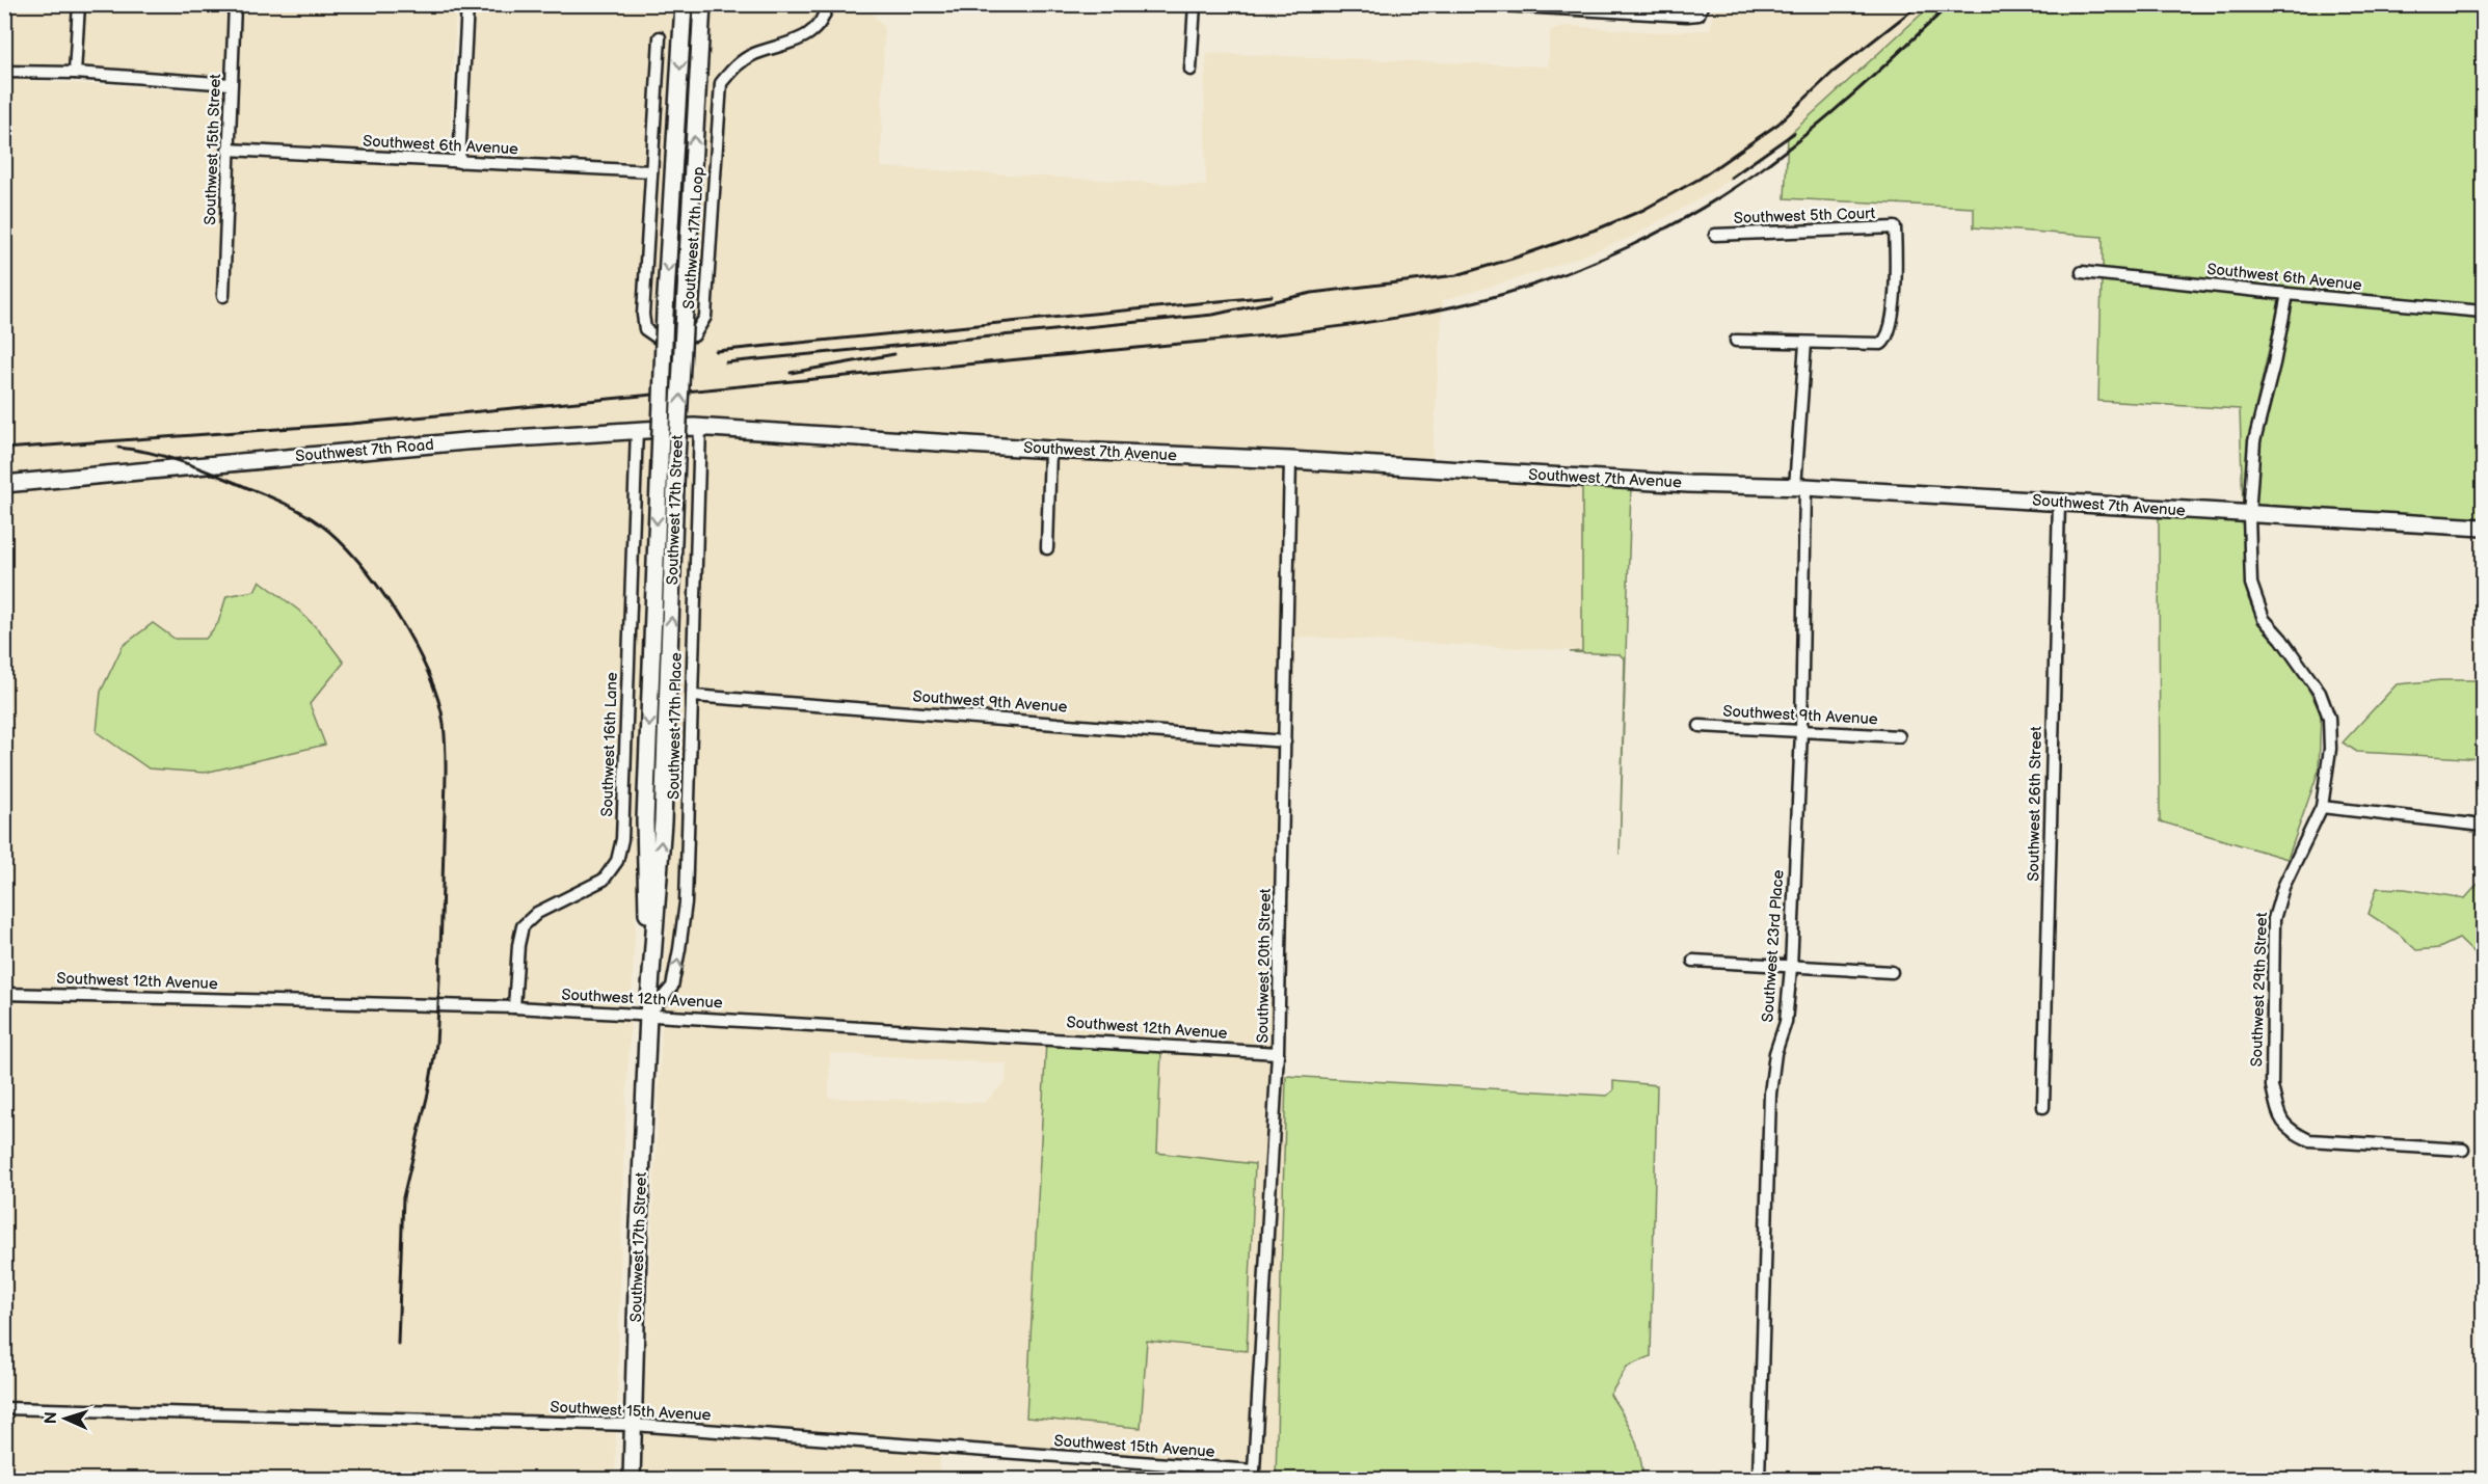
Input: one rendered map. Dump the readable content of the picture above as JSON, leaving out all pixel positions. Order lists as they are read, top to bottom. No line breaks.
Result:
{"streets":{"main road":["Southwest 7th Road","Southwest 7th Avenue","Southwest 17th Street"],"street":["Southwest 6th Avenue","Southwest 15th Street","Southwest 5th Court","Southwest 17th Loop","Southwest 9th Avenue","Southwest 17th Place","Southwest 16th Lane","Southwest 26th Street","Southwest 23rd Place","Southwest 20th Street","Southwest 12th Avenue","Southwest 29th Street","Southwest 15th Avenue"]},"crossings":[["Southwest 6th Avenue","Southwest 15th Street"],["Southwest 6th Avenue","Southwest 17th Loop"],["Southwest 6th Avenue","Southwest 29th Street"],["Southwest 5th Court","Southwest 23rd Place"],["Southwest 7th Road","Southwest 7th Avenue"],["Southwest 7th Road","Southwest 17th Place"],["Southwest 7th Road","Southwest 16th Lane"],["Southwest 7th Avenue","Southwest 26th Street"],["Southwest 7th Avenue","Southwest 23rd Place"],["Southwest 7th Avenue","Southwest 20th Street"],["Southwest 7th Avenue","Southwest 29th Street"],["Southwest 17th Street","Southwest 17th Place"],["Southwest 17th Street","Southwest 12th Avenue"],["Southwest 17th Street","Southwest 15th Avenue"],["Southwest 9th Avenue","Southwest 17th Place"],["Southwest 9th Avenue","Southwest 23rd Place"],["Southwest 9th Avenue","Southwest 20th Street"],["Southwest 17th Place","Southwest 12th Avenue"],["Southwest 16th Lane","Southwest 12th Avenue"],["Southwest 20th Street","Southwest 12th Avenue"],["Southwest 20th Street","Southwest 15th Avenue"]],"one_way":["Southwest 17th Place"],"north":"left"}
